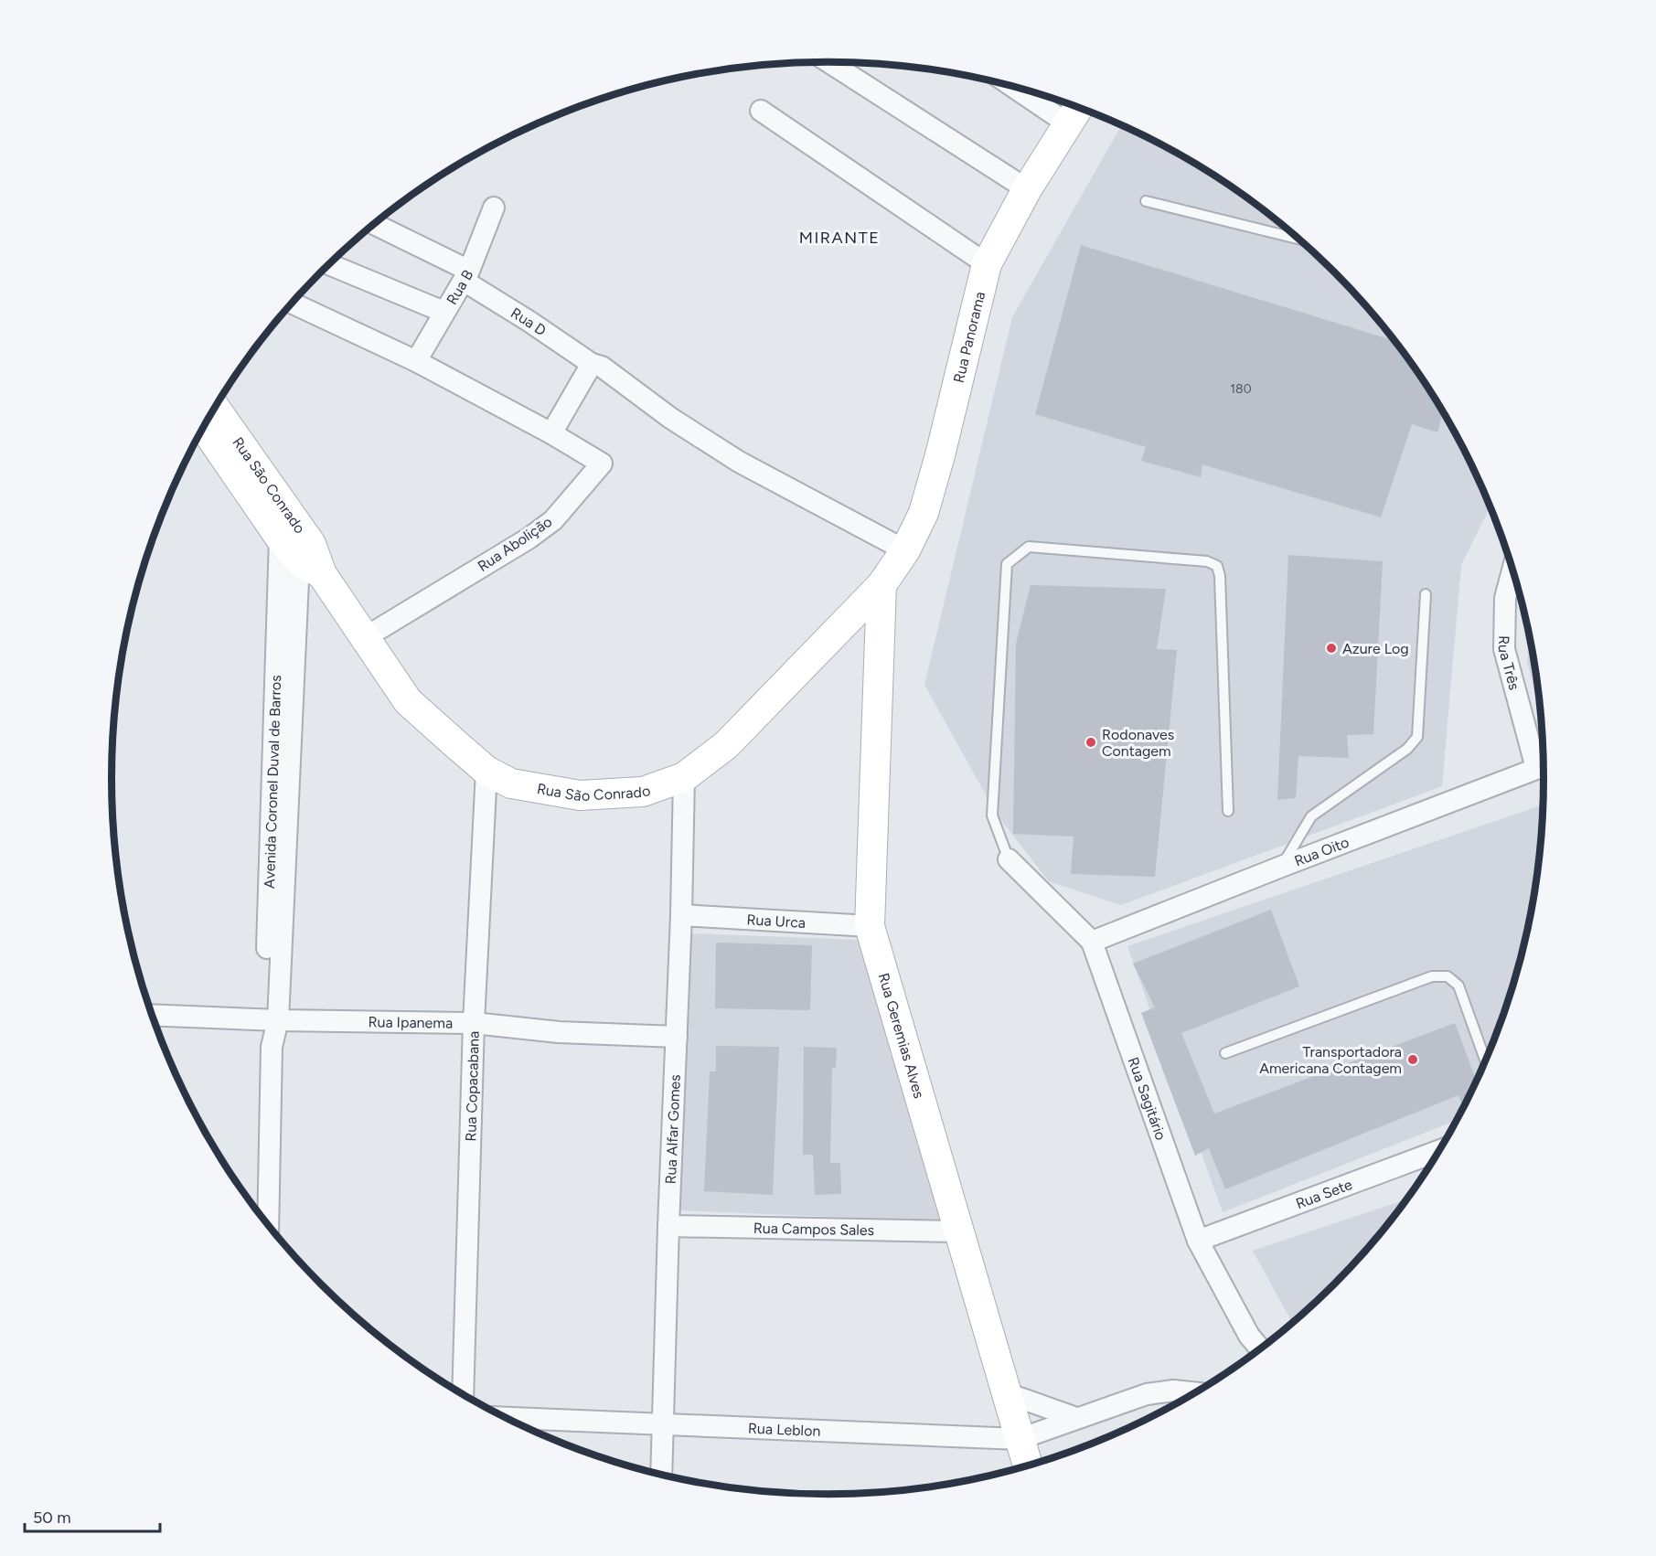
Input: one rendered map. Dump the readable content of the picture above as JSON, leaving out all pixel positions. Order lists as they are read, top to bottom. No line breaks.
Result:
{"streets":{"street":["Rua B","Rua D","Rua Panorama","Rua São Conrado","Rua Abolição","Rua Três","Avenida Coronel Duval de Barros","Rua Oito","Rua Urca","Rua Ipanema","Rua Geremias Alves","Rua Copacabana","Rua Sagitário","Rua Alfar Gomes","Rua Sete","Rua Campos Sales","Rua Leblon"]},"crossings":[["Rua B","Rua D"],["Rua B","Rua Abolição"],["Rua Panorama","Rua São Conrado"],["Rua Panorama","Rua Geremias Alves"],["Rua São Conrado","Rua Abolição"],["Rua São Conrado","Avenida Coronel Duval de Barros"],["Rua São Conrado","Rua Geremias Alves"],["Rua São Conrado","Rua Copacabana"],["Rua São Conrado","Rua Alfar Gomes"],["Avenida Coronel Duval de Barros","Rua Ipanema"],["Rua Oito","Rua Sagitário"],["Rua Urca","Rua Geremias Alves"],["Rua Urca","Rua Alfar Gomes"],["Rua Ipanema","Rua Copacabana"],["Rua Ipanema","Rua Alfar Gomes"],["Rua Geremias Alves","Rua Campos Sales"],["Rua Geremias Alves","Rua Leblon"],["Rua Sagitário","Rua Sete"],["Rua Alfar Gomes","Rua Campos Sales"],["Rua Alfar Gomes","Rua Leblon"]],"districts":["MIRANTE"],"places":["Azure Log","Rodonaves Contagem","Transportadora Americana Contagem"],"house_numbers":["180"],"scale_bar":"50 m"}
